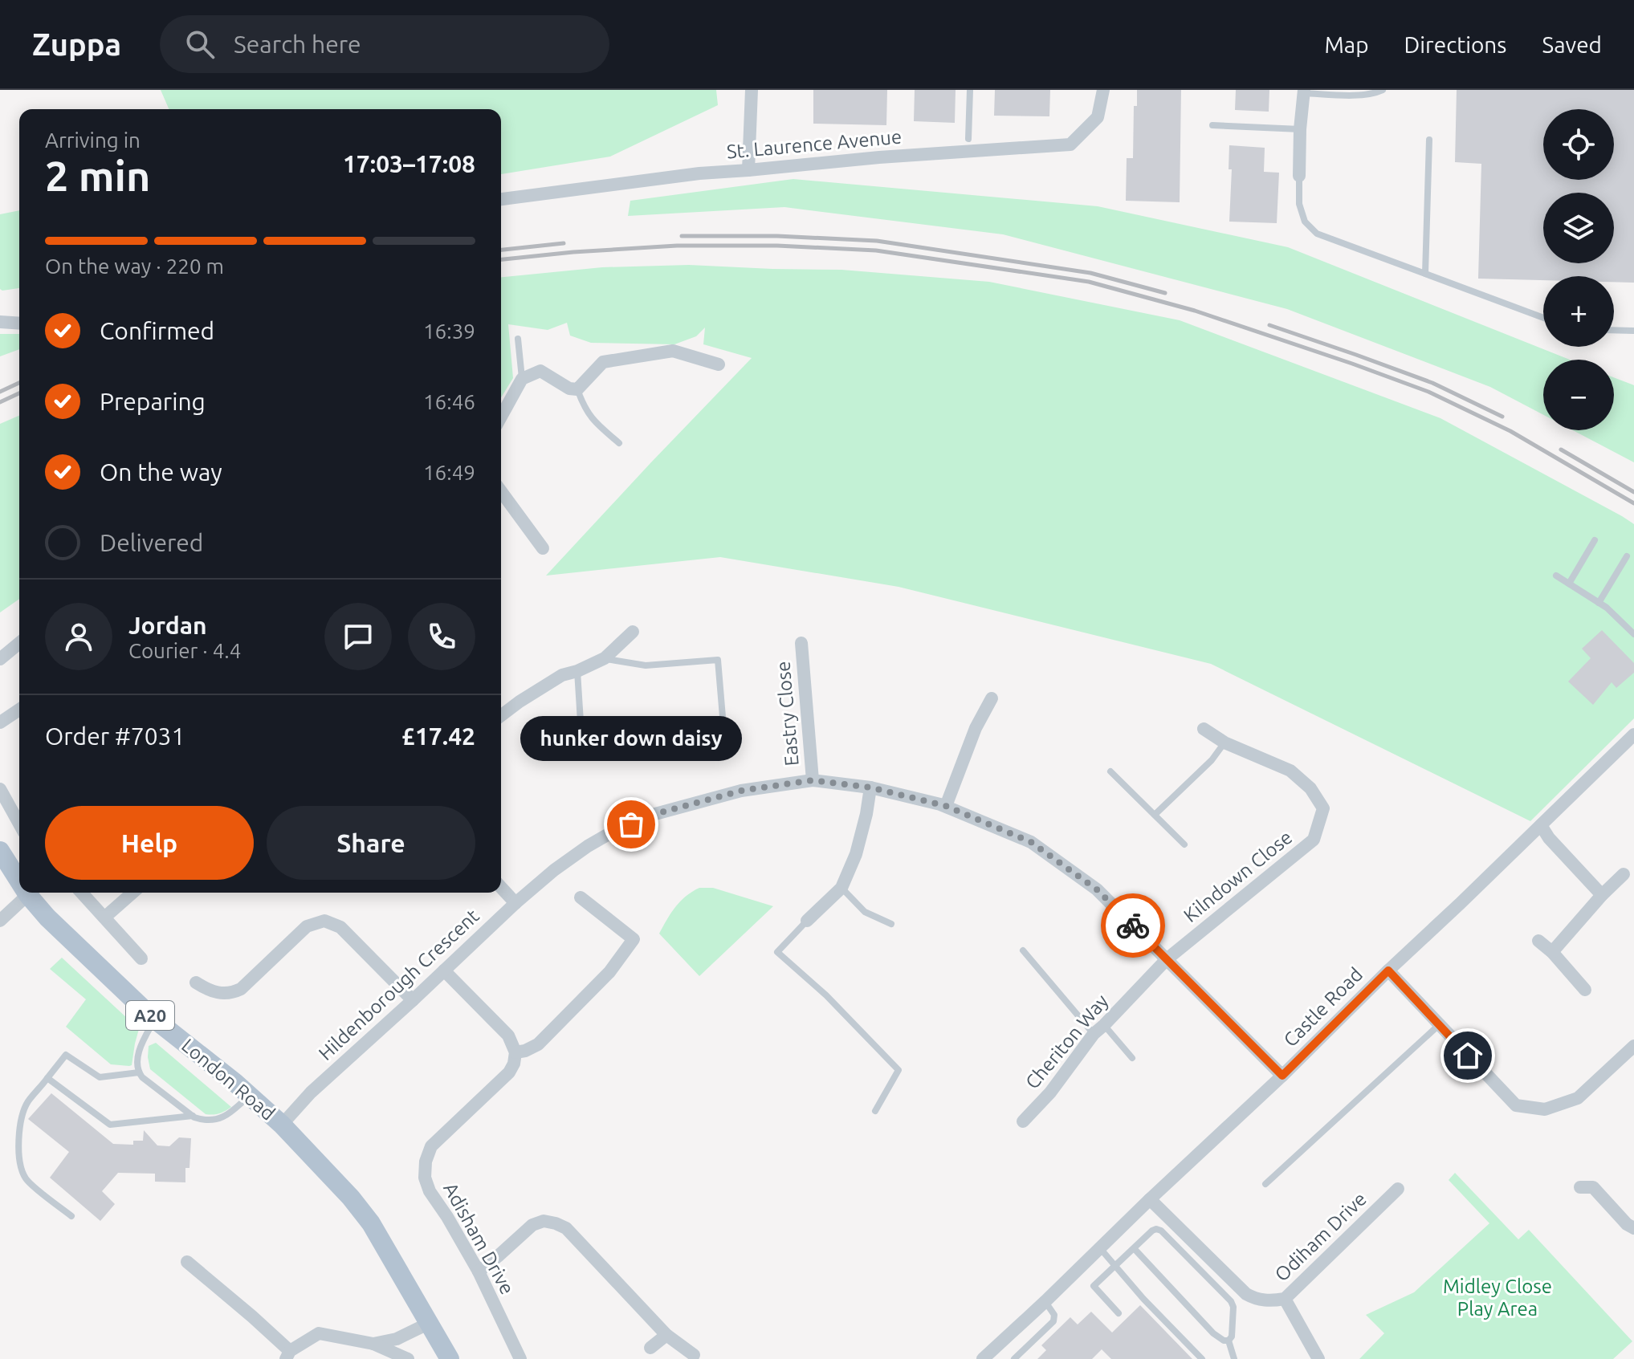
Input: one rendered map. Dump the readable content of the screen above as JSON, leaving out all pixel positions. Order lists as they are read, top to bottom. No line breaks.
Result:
{"streets":{"main road":["A20","London Road"],"street":["St. Laurence Avenue","Eastry Close","Kilndown Close","Hildenborough Crescent","Castle Road","Cheriton Way","Odiham Drive","Adisham Drive"]},"crossings":[["Eastry Close","Hildenborough Crescent"],["Kilndown Close","Hildenborough Crescent"],["Kilndown Close","Cheriton Way"],["Hildenborough Crescent","Castle Road"],["Hildenborough Crescent","Cheriton Way"],["Hildenborough Crescent","London Road"],["Castle Road","Odiham Drive"],["A20","London Road"]],"parks":["Midley Close Play Area"],"places":["hunker down daisy"],"page":{"header":"Zuppa","search":"Search here","nav":["Map","Directions","Saved"],"map_buttons":["+","−"],"heading":["2 min","Arriving in","17:03–17:08"],"panel":["Jordan","Courier · 4.4","Order #7031","£17.42"],"bar":"On the way · 220 m","list":[["Confirmed","16:39"],["Preparing","16:46"],["On the way","16:49"],"Delivered"],"bubble":"hunker down daisy","buttons":["Help","Share"]}}
